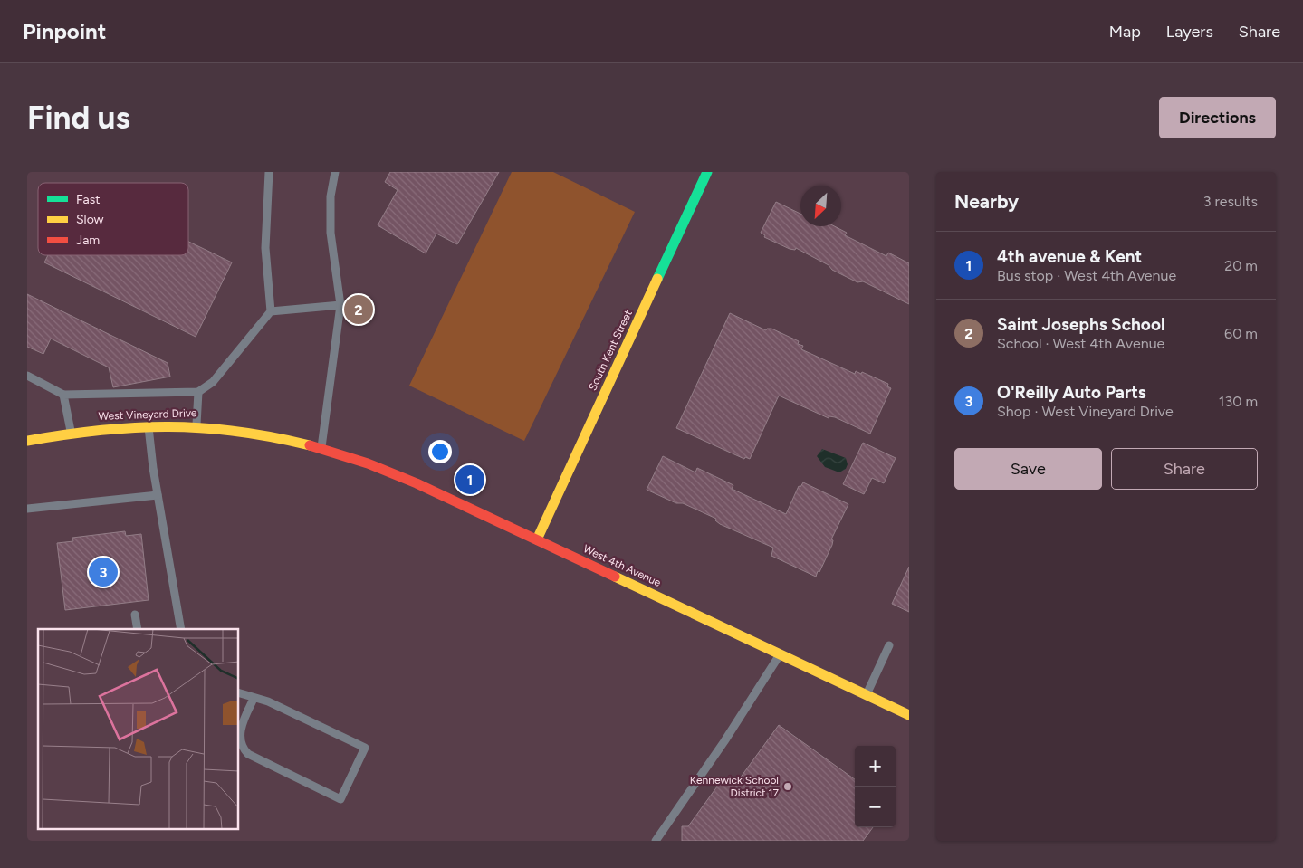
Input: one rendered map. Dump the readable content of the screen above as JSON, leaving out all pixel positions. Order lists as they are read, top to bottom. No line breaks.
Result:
{"streets":{"main road":["South Kent Street","West Vineyard Drive","West 4th Avenue"]},"crossings":[["South Kent Street","West 4th Avenue"],["West Vineyard Drive","West 4th Avenue"]],"places":["Kennewick School District 17"],"legend":["Fast","Slow","Jam"],"north":"bottom left","page":{"header":"Pinpoint","nav":["Map","Layers","Share"],"buttons":["Directions",["Save","Share"]],"title":"Find us","heading":["Nearby","3 results"],"list":[{"mark":"1","name":"4th avenue & Kent","note":"Bus stop · West 4th Avenue","value":"20 m"},{"mark":"2","name":"Saint Josephs School","note":"School · West 4th Avenue","value":"60 m"},{"mark":"3","name":"O'Reilly Auto Parts","note":"Shop · West Vineyard Drive","value":"130 m"}],"pins":["2","1","3"],"map_buttons":["+","−"]}}
